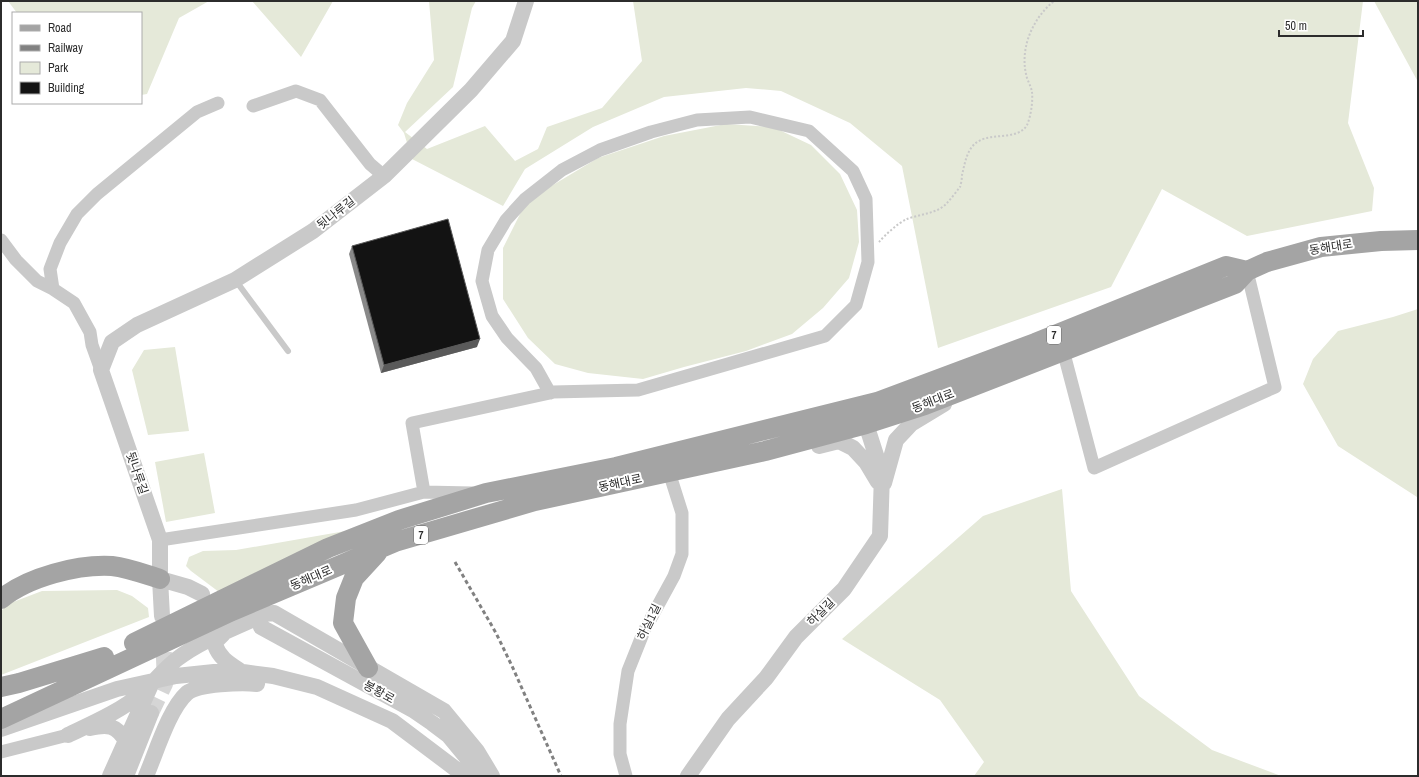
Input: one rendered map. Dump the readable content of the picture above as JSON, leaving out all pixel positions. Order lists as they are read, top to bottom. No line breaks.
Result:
{"streets":{"main road":["동해대로","7"],"street":["뒷나루길","하실길","하실1길","봉황로"]},"crossings":[["동해대로","하실길"],["동해대로","하실1길"]],"legend":["Road","Railway","Park","Building"],"scale_bar":"50 m"}
